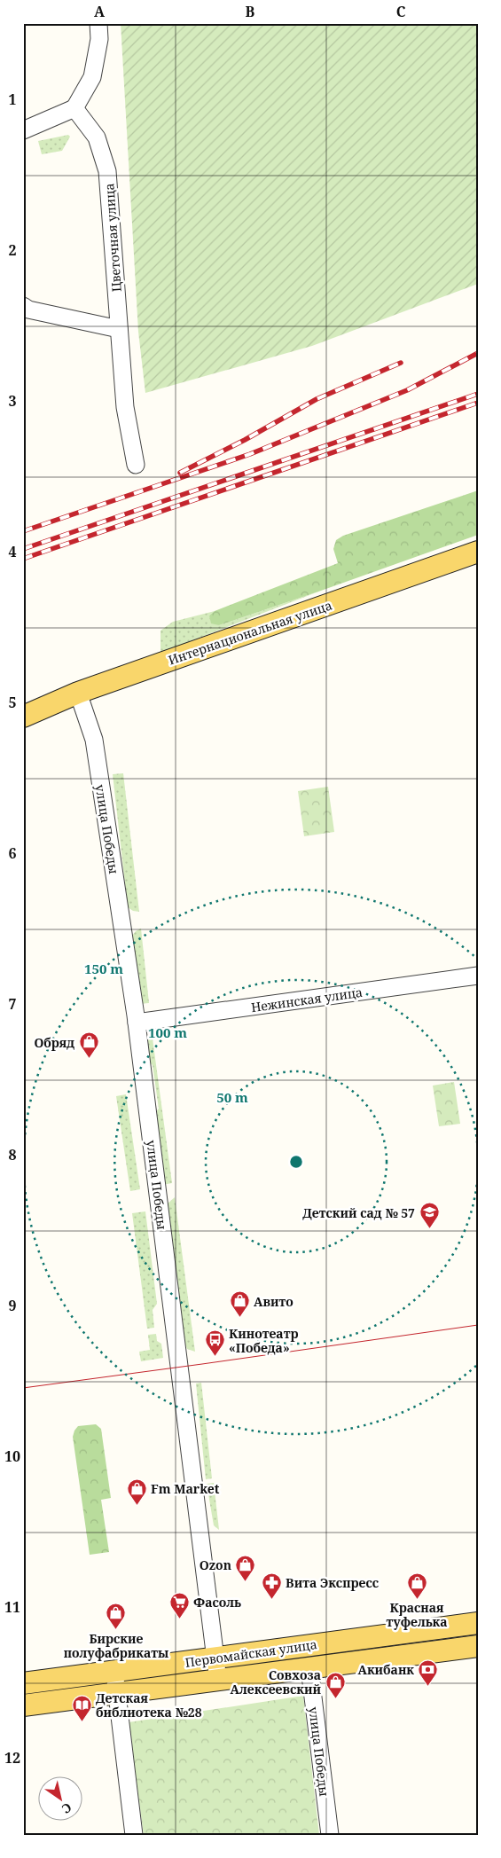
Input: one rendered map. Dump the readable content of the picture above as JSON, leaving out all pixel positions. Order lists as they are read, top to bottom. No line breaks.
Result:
{"streets":{"main road":["Интернациональная улица","Первомайская улица"],"street":["Цветочная улица","улица Победы","Нежинская улица"]},"crossings":[["Интернациональная улица","улица Победы"],["улица Победы","Нежинская улица"],["улица Победы","Первомайская улица"]],"places":{"shop":["Обряд","Авито","Fm Market","Ozon","Красная туфелька","Бирские полуфабрикаты","Совхоза Алексеевский"],"school or university":["Детский сад № 57"],"bus stop":["Кинотеатр «Победа»"],"pharmacy":["Вита Экспресс"],"supermarket":["Фасоль"],"bank":["Акибанк"],"library":["Детская библиотека №28"]},"north":"bottom right","grid":{"columns":["A","B","C"],"rows":["1","2","3","4","5","6","7","8","9","10","11","12"]},"rings":["150 m","100 m","50 m"]}
